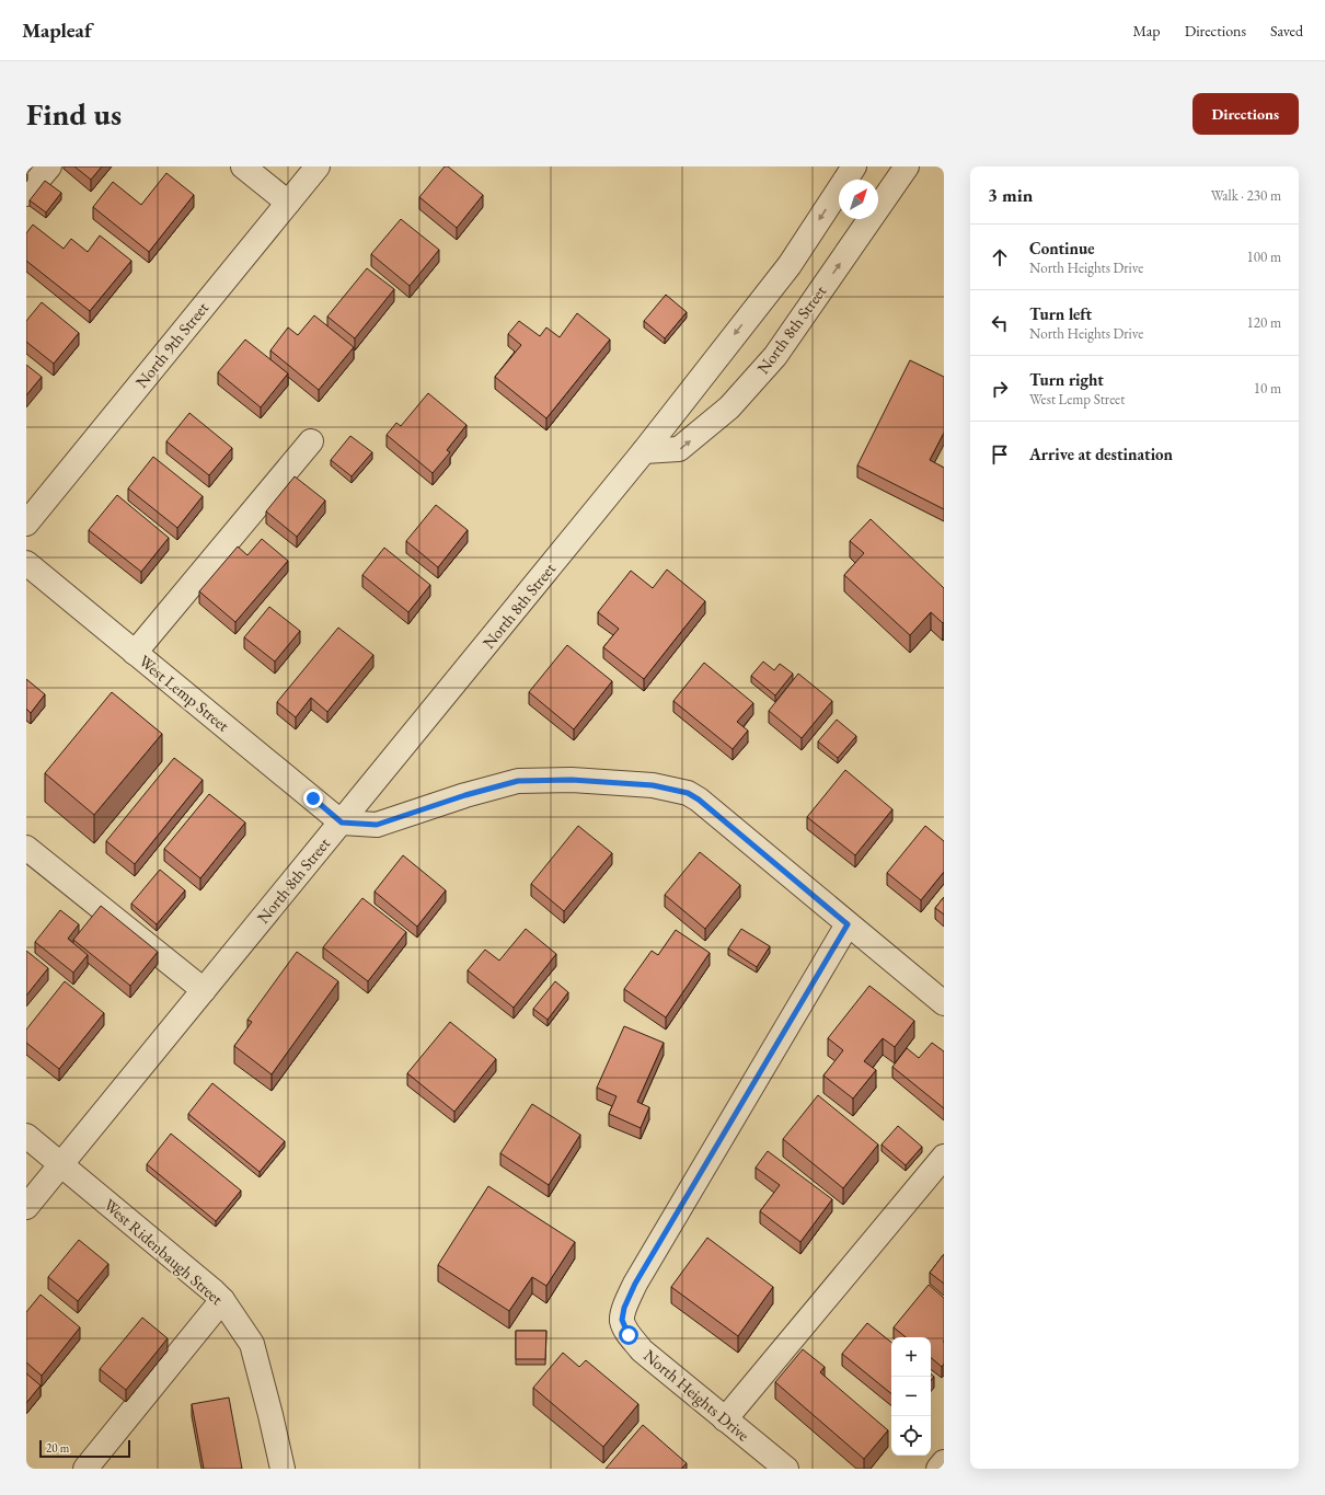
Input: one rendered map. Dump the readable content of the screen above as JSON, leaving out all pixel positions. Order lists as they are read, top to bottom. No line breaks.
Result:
{"streets":{"street":["North 8th Street","North 9th Street","West Lemp Street","West Ridenbaugh Street","North Heights Drive"]},"crossings":[["North 8th Street","West Lemp Street"],["North 8th Street","West Ridenbaugh Street"]],"scale_bar":"20 m","north":"top right","page":{"header":"Mapleaf","nav":["Map","Directions","Saved"],"buttons":"Directions","title":"Find us","heading":["3 min","Walk · 230 m"],"list":[["Continue","North Heights Drive","100 m"],["Turn left","North Heights Drive","120 m"],["Turn right","West Lemp Street","10 m"],"Arrive at destination"],"map_buttons":["+","−"],"scale":"20 m"}}
